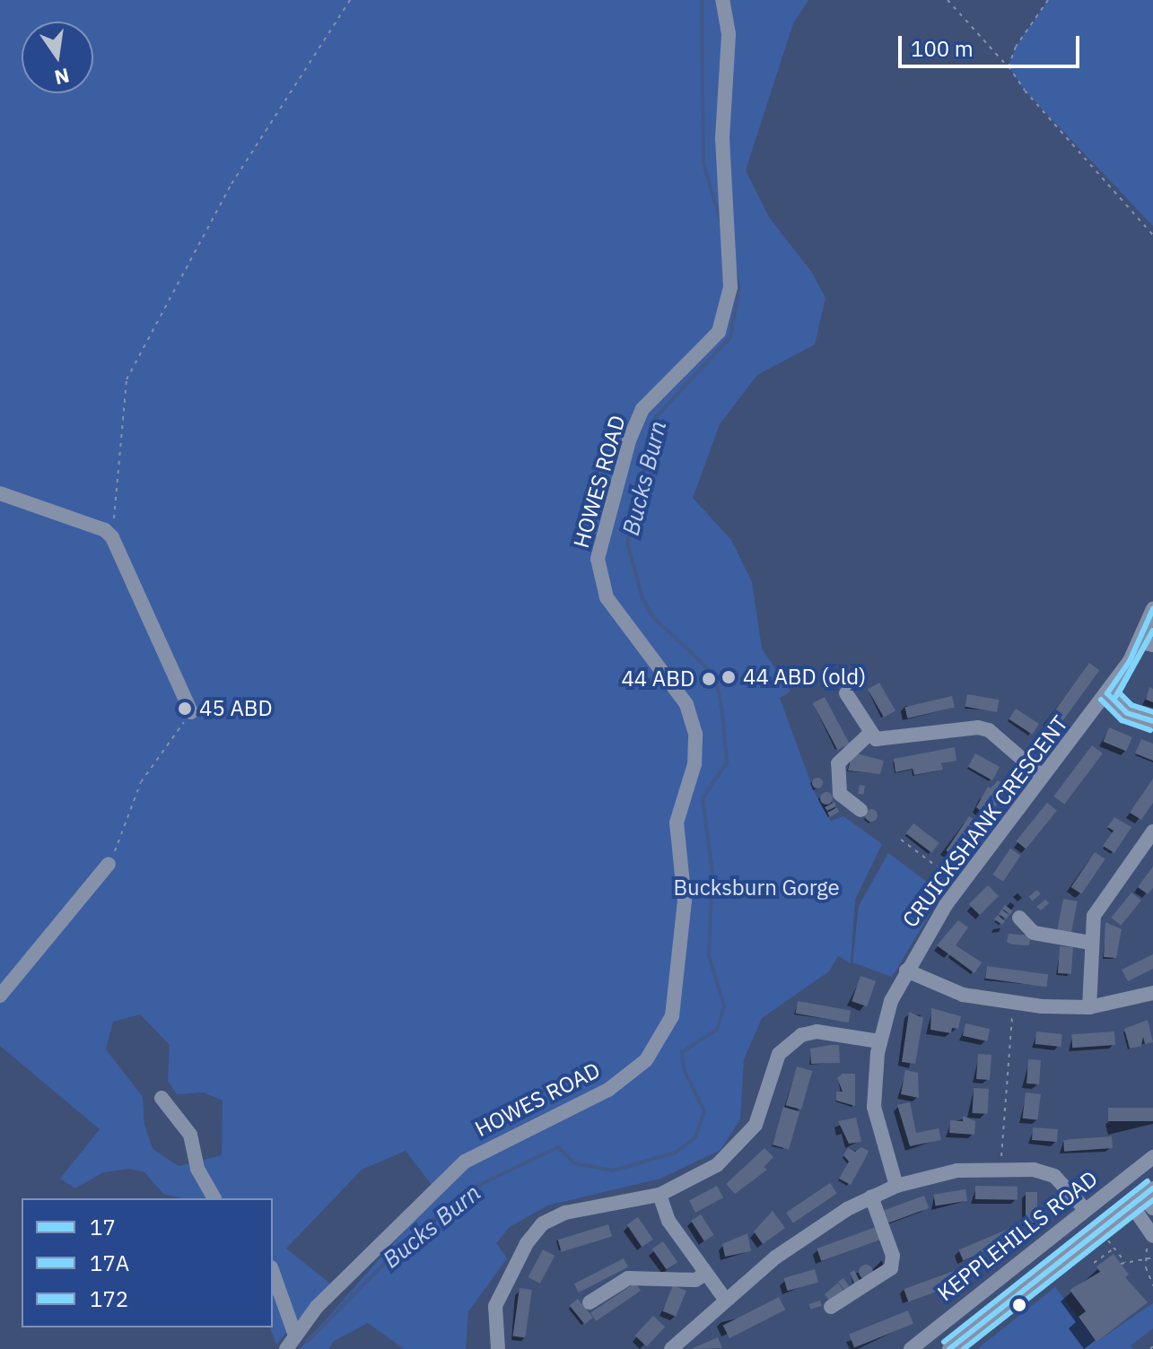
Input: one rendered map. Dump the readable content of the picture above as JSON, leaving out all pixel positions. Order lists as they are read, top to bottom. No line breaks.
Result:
{"streets":{"street":["HOWES ROAD","CRUICKSHANK CRESCENT","KEPPLEHILLS ROAD"]},"water":["Bucks Burn"],"parks":["Bucksburn Gorge"],"places":["44 ABD (old)","44 ABD","45 ABD"],"lines":["transit line 17","transit line 17A","transit line 172"],"legend":["17","17A","172"],"scale_bar":"100 m","north":"bottom"}
